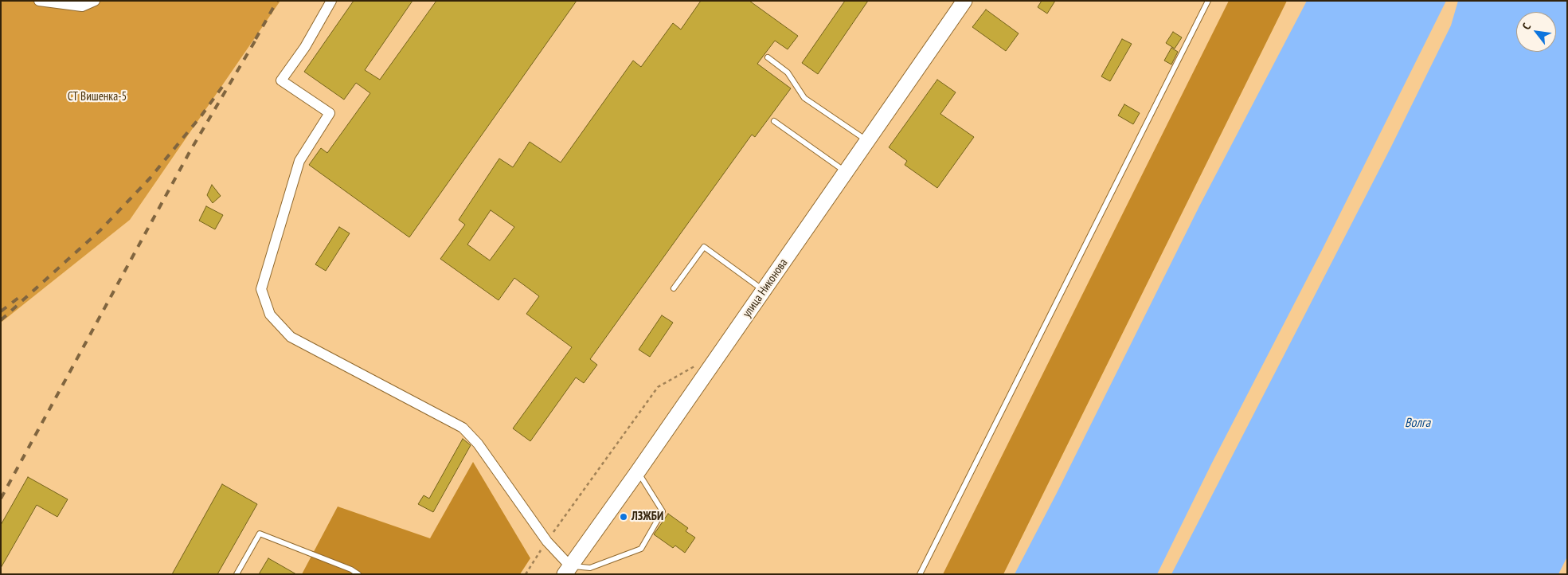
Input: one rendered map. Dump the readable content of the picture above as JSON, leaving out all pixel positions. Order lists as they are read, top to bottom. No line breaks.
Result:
{"streets":{"main road":["улица Никонова"]},"water":["Волга"],"parks":["СТ Вишенка-5"],"places":["ЛЗЖБИ"],"north":"top left"}
